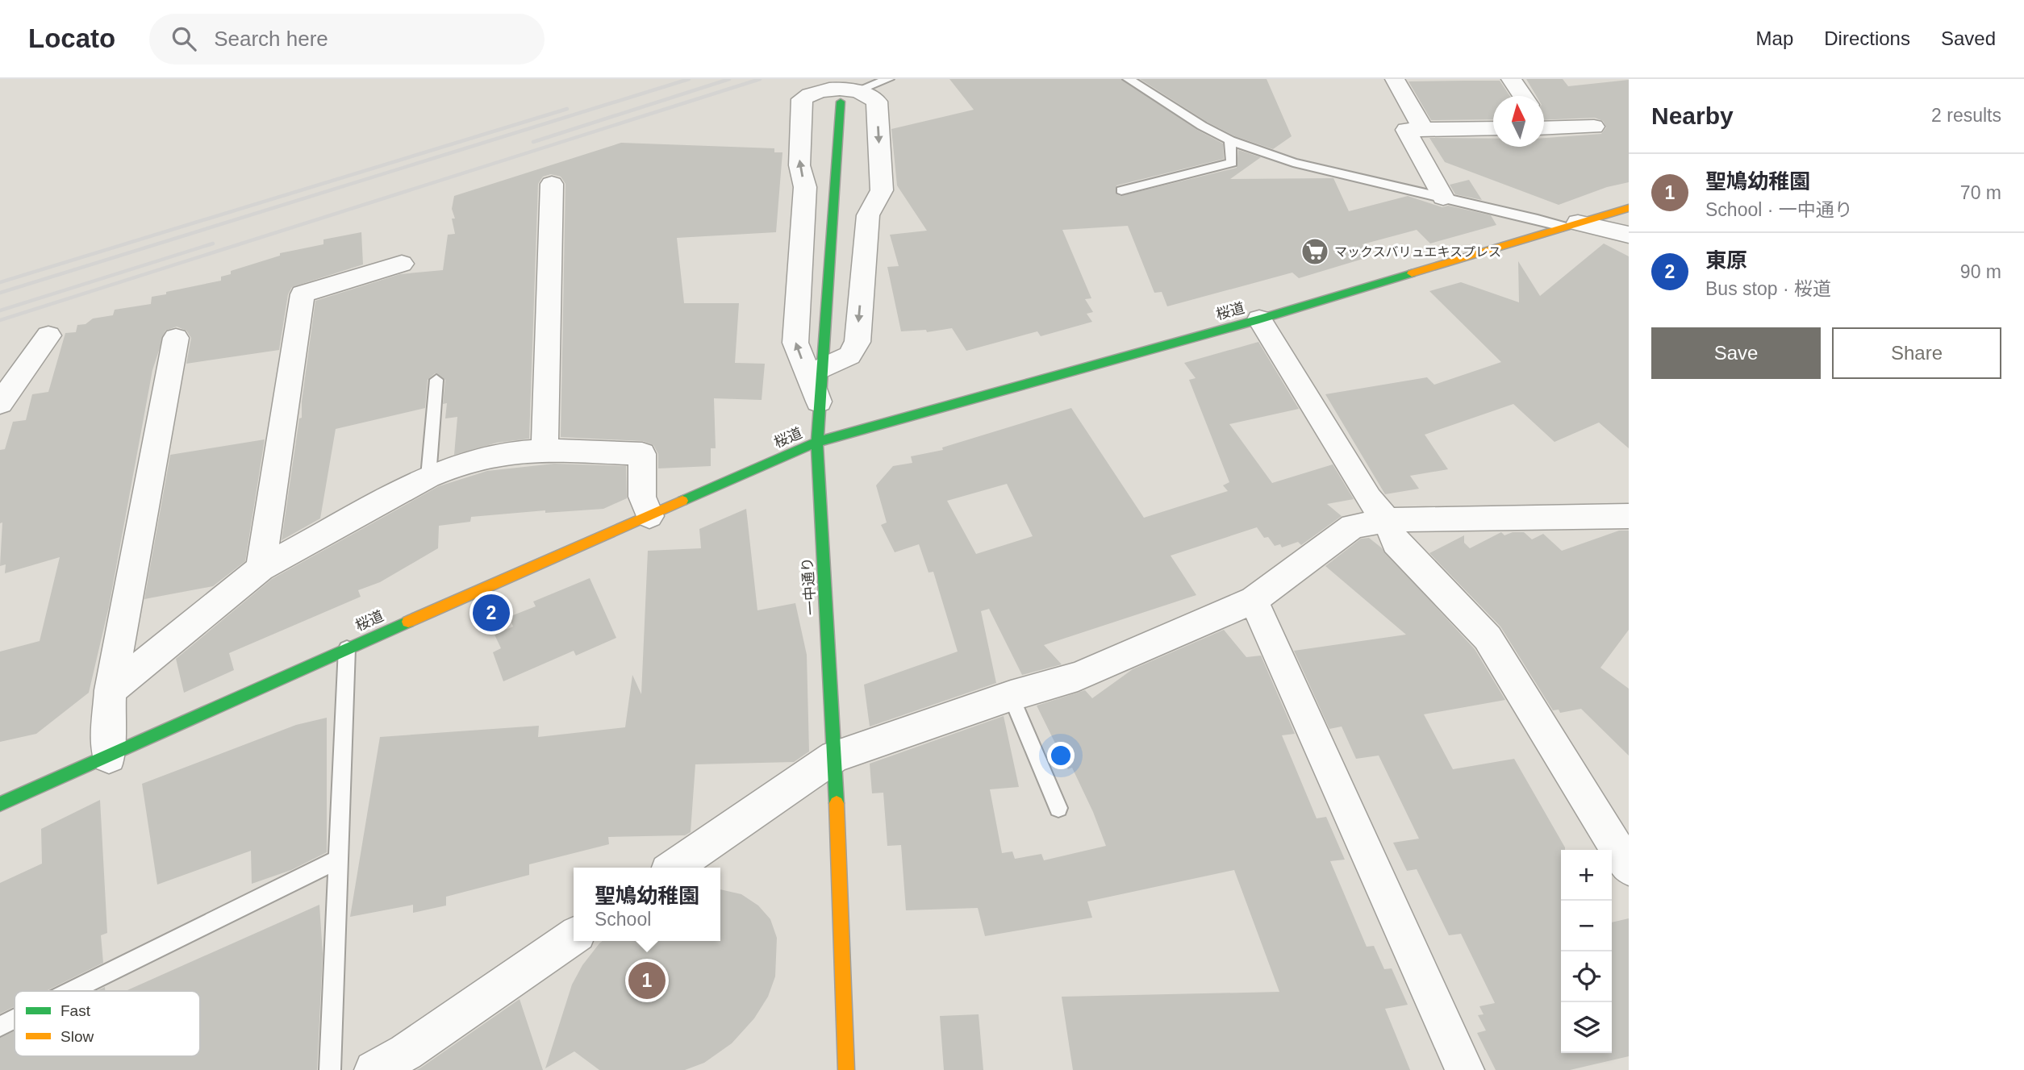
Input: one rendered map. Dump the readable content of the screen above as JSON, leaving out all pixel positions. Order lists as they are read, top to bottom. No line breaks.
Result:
{"streets":{"street":["桜道","一中通り"]},"crossings":[["桜道","一中通り"]],"places":{"supermarket":["マックスバリュエキスプレス"]},"legend":["Fast","Slow"],"north":"top","page":{"header":"Locato","search":"Search here","nav":["Map","Directions","Saved"],"heading":["Nearby","2 results"],"list":[{"mark":"1","name":"聖鳩幼稚園","note":"School · 一中通り","value":"70 m"},{"mark":"2","name":"東原","note":"Bus stop · 桜道","value":"90 m"}],"buttons":["Save","Share"],"pins":["2","1"],"map_buttons":["+","−"],"popup":["聖鳩幼稚園","School"]}}
